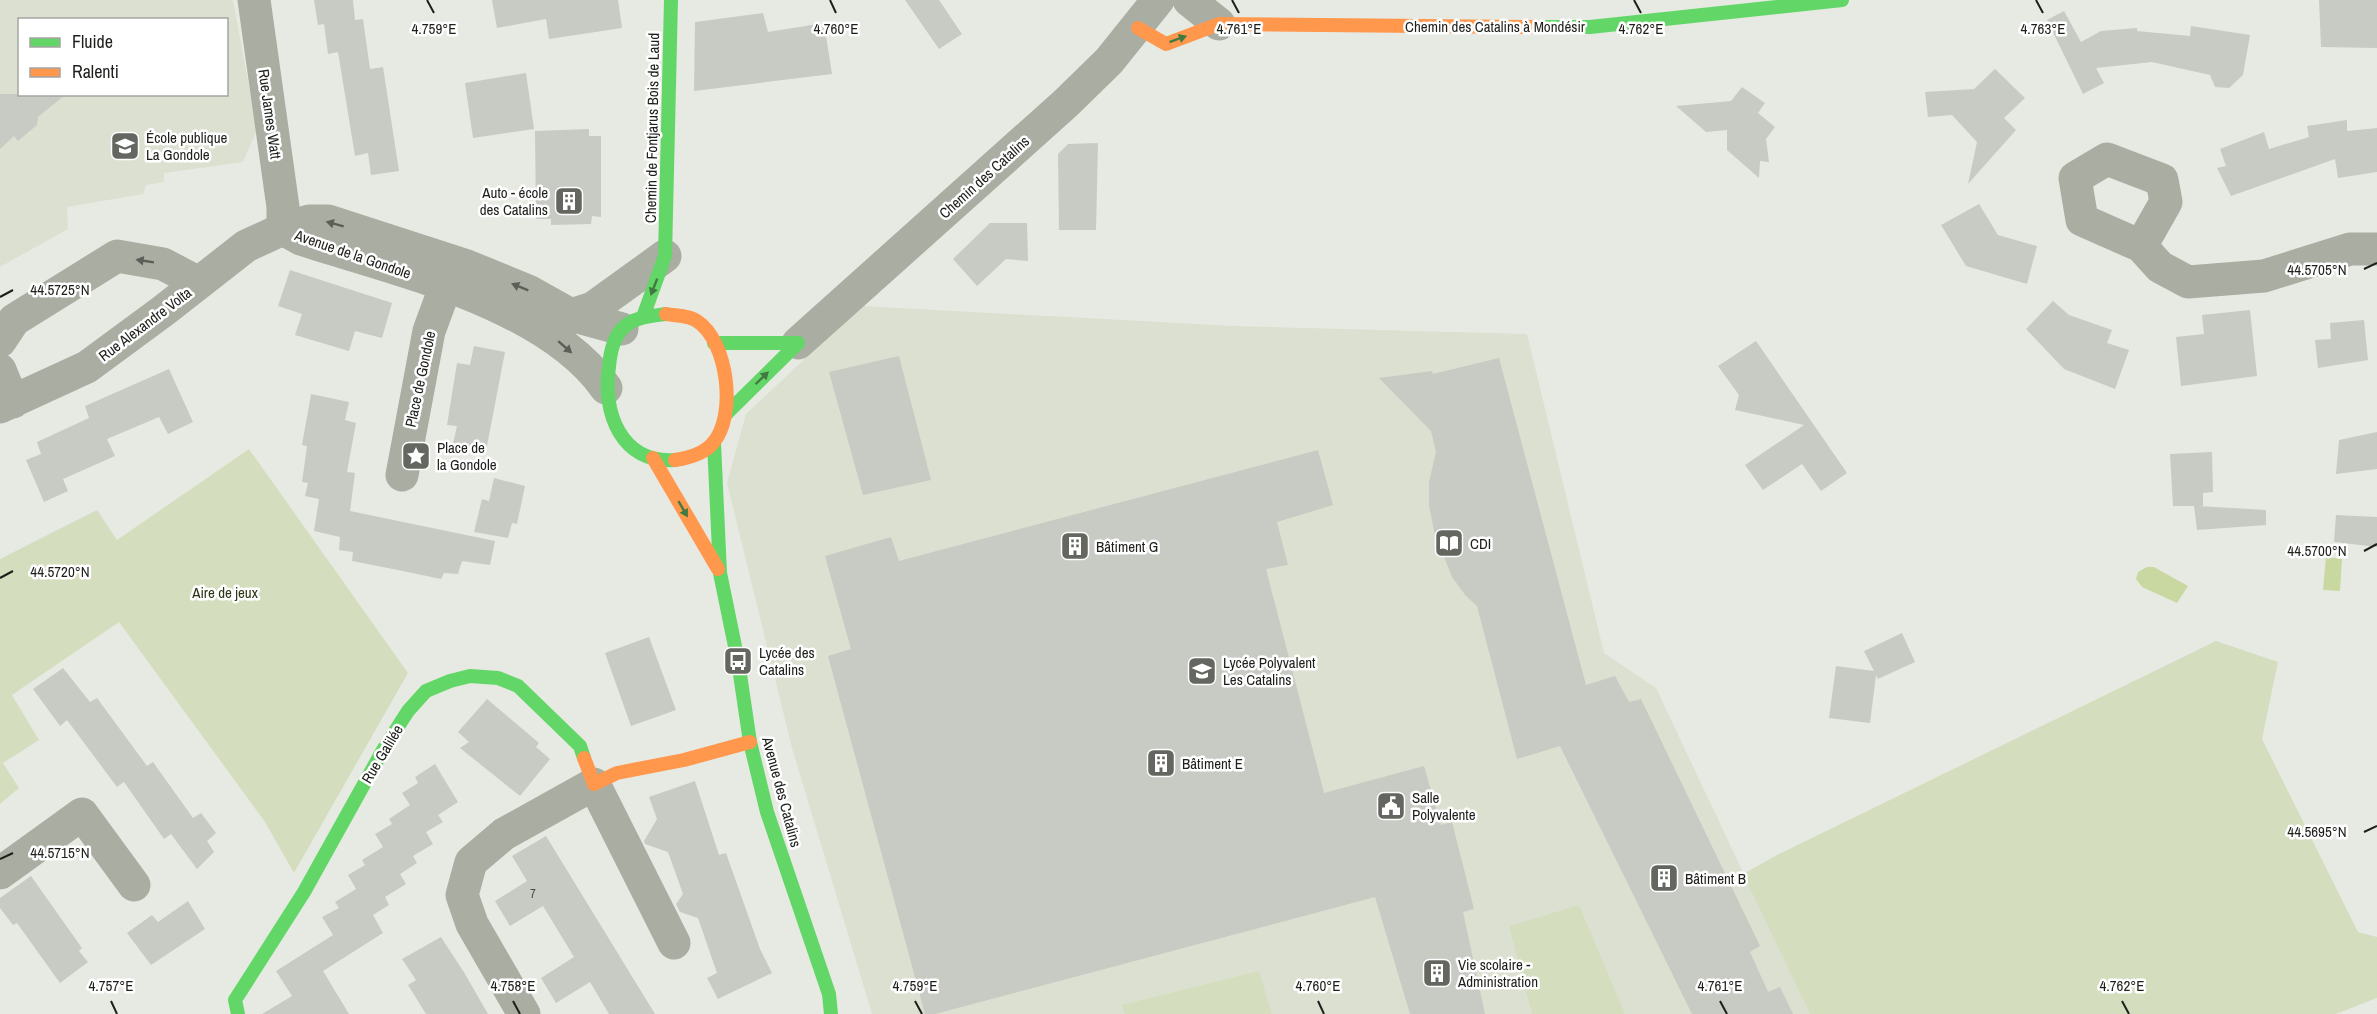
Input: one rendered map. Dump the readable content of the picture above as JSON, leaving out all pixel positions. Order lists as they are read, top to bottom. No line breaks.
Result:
{"streets":{"street":["Chemin des Catalins à Mondésir","Rue James Watt","Chemin de Fontjarus Bois de Laud","Chemin des Catalins","Avenue de la Gondole","Rue Alexandre Volta","Place de Gondole","Rue Galilée","Avenue des Catalins"]},"crossings":[["Chemin des Catalins à Mondésir","Chemin des Catalins"],["Rue James Watt","Avenue de la Gondole"],["Rue James Watt","Rue Alexandre Volta"],["Chemin de Fontjarus Bois de Laud","Avenue de la Gondole"],["Chemin de Fontjarus Bois de Laud","Avenue des Catalins"],["Avenue de la Gondole","Rue Alexandre Volta"],["Avenue de la Gondole","Place de Gondole"],["Avenue de la Gondole","Avenue des Catalins"]],"parks":["Aire de jeux"],"places":{"school or university":["École publique La Gondole","Lycée Polyvalent Les Catalins"],"building":["Auto - école des Catalins","Bâtiment G","Bâtiment E","Bâtiment B","Vie scolaire - Administration"],"place":["Place de la Gondole"],"library":["CDI"],"bus stop":["Lycée des Catalins"],"public building":["Salle Polyvalente"]},"house_numbers":["7"],"legend":["Fluide","Ralenti"],"coordinates":["4.759°E","4.760°E","4.761°E","4.762°E","4.763°E","44.5705°N","44.5725°N","44.5700°N","44.5720°N","44.5695°N","44.5715°N","4.757°E","4.758°E"]}
